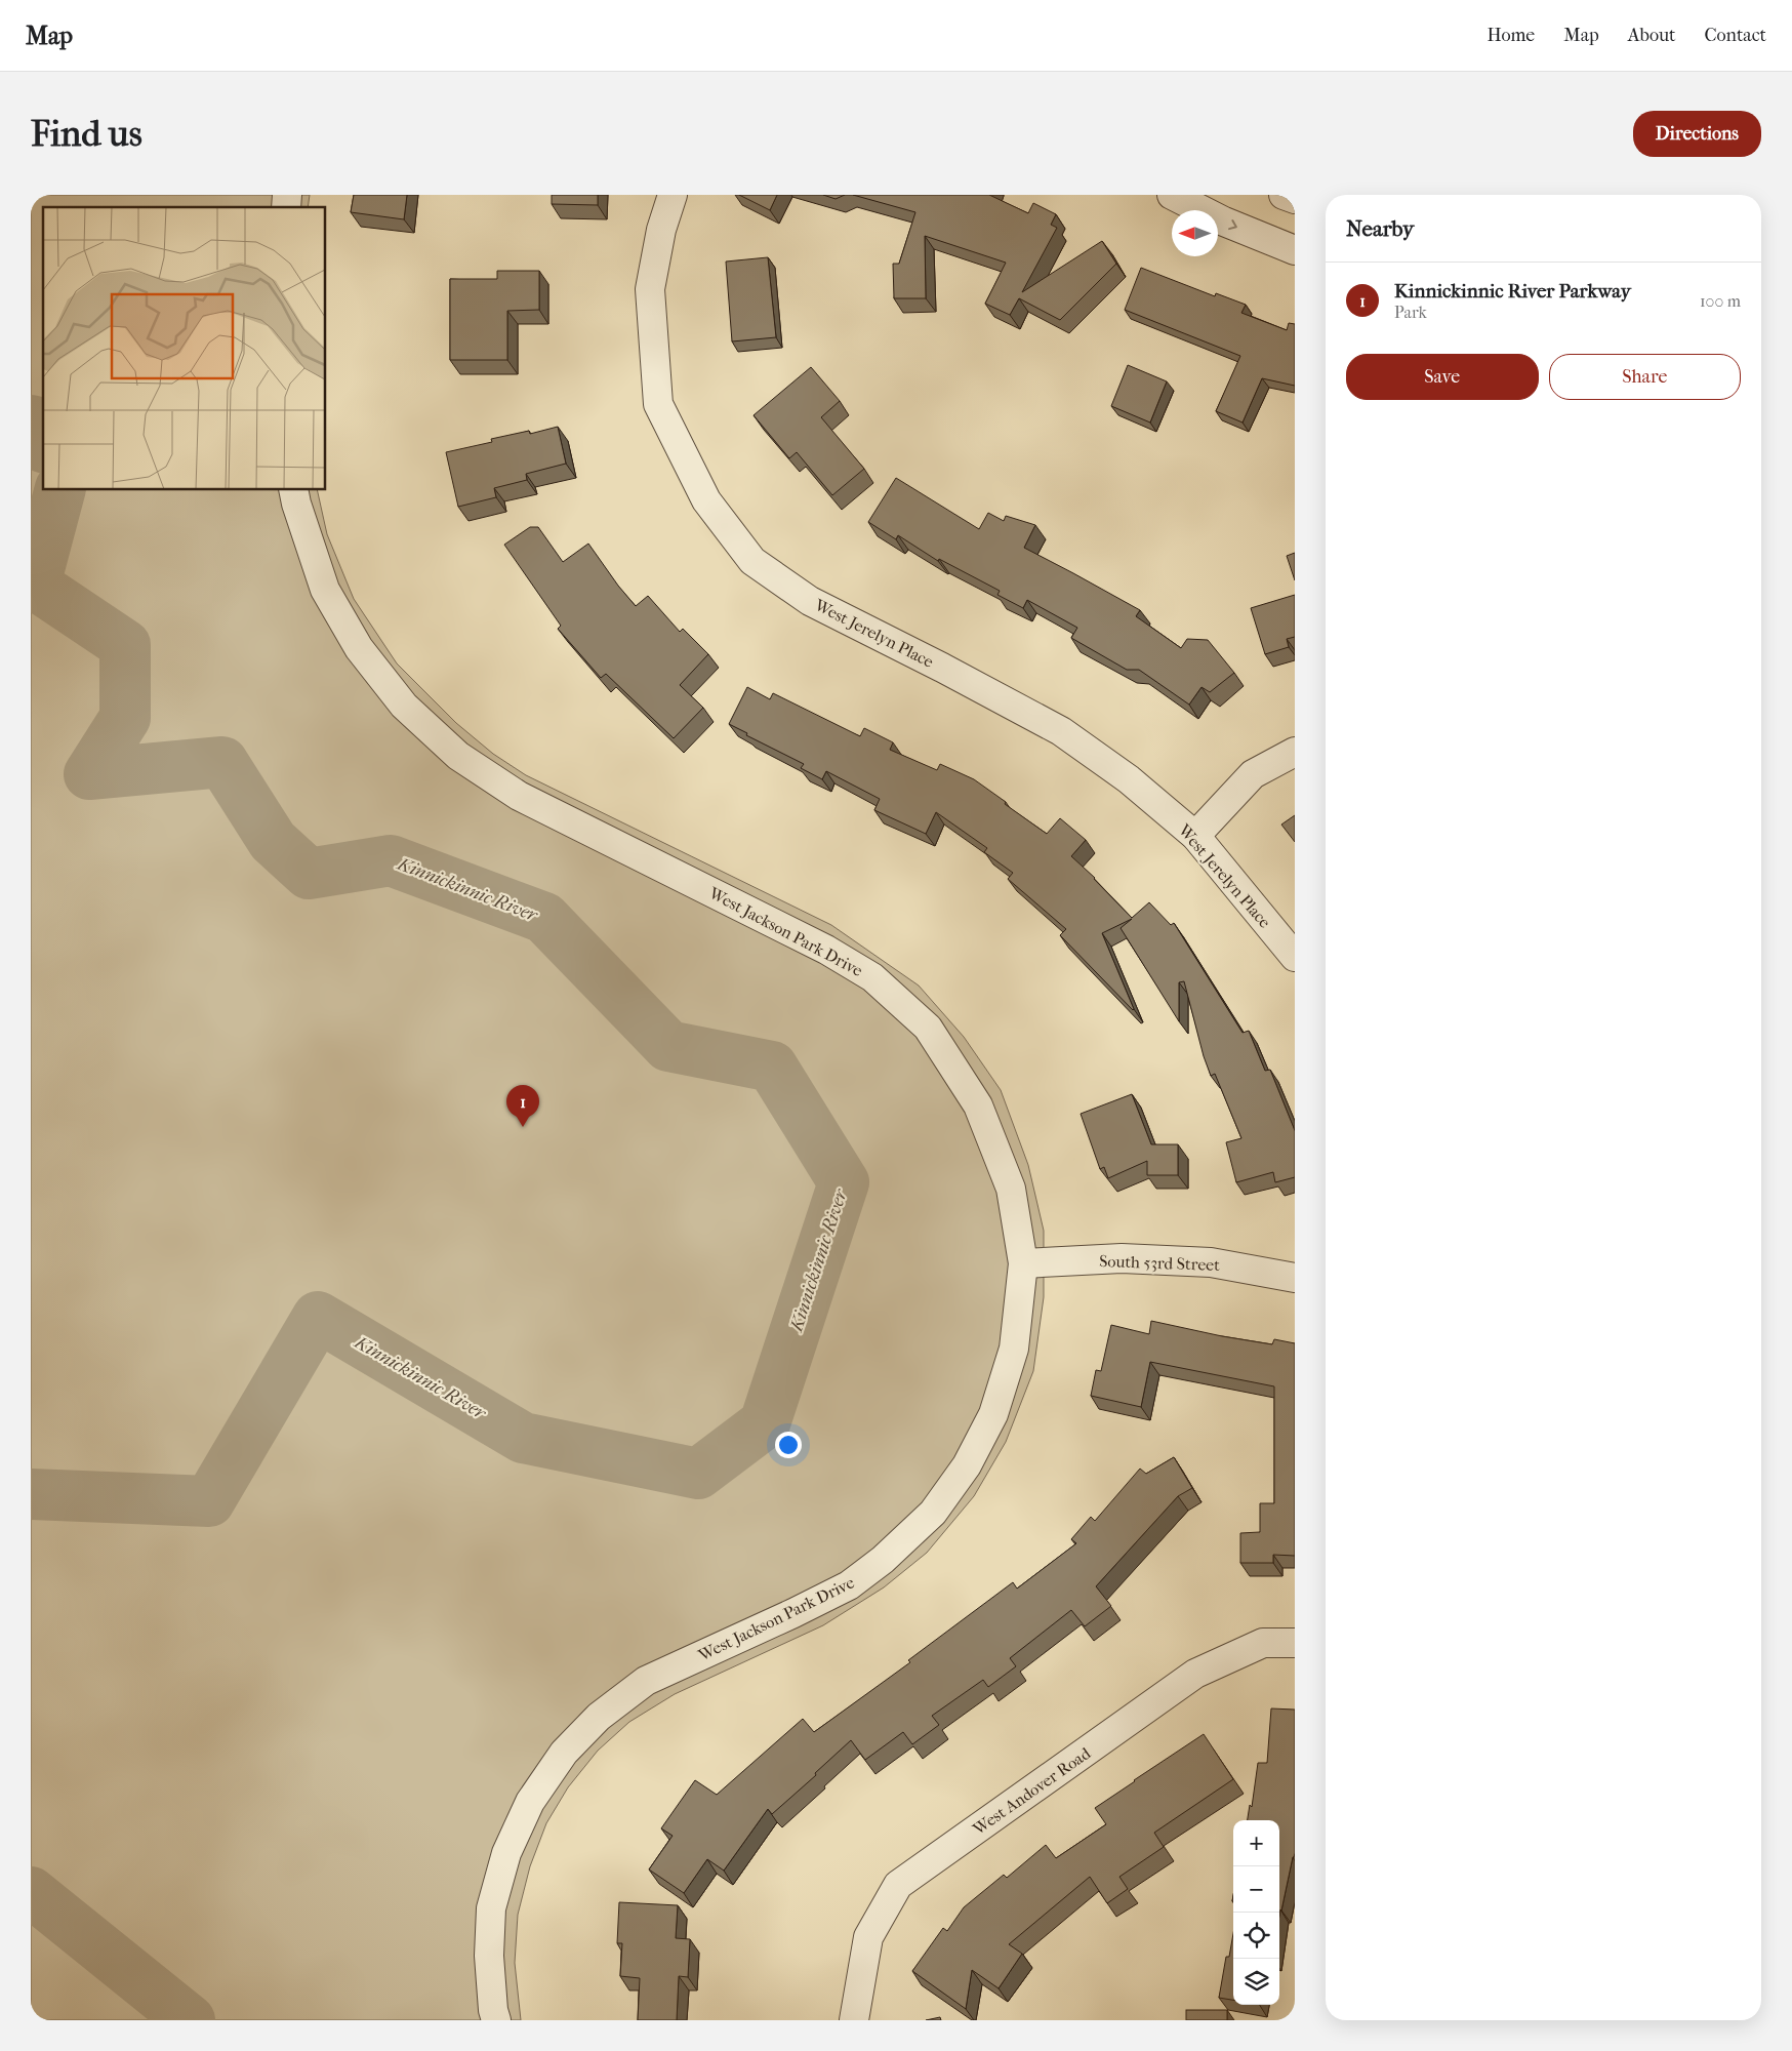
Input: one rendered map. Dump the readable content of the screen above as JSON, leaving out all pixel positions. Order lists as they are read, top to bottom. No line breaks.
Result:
{"streets":{"street":["West Jerelyn Place","West Jackson Park Drive","South 53rd Street","West Andover Road"]},"crossings":[["West Jackson Park Drive","South 53rd Street"]],"water":["Kinnickinnic River"],"north":"left","page":{"header":"Map","nav":["Home","Map","About","Contact"],"buttons":["Directions",["Save","Share"]],"title":"Find us","heading":"Nearby","list":[{"mark":"1","name":"Kinnickinnic River Parkway","note":"Park","value":"100 m"}],"pins":"1","map_buttons":["+","−"]}}
